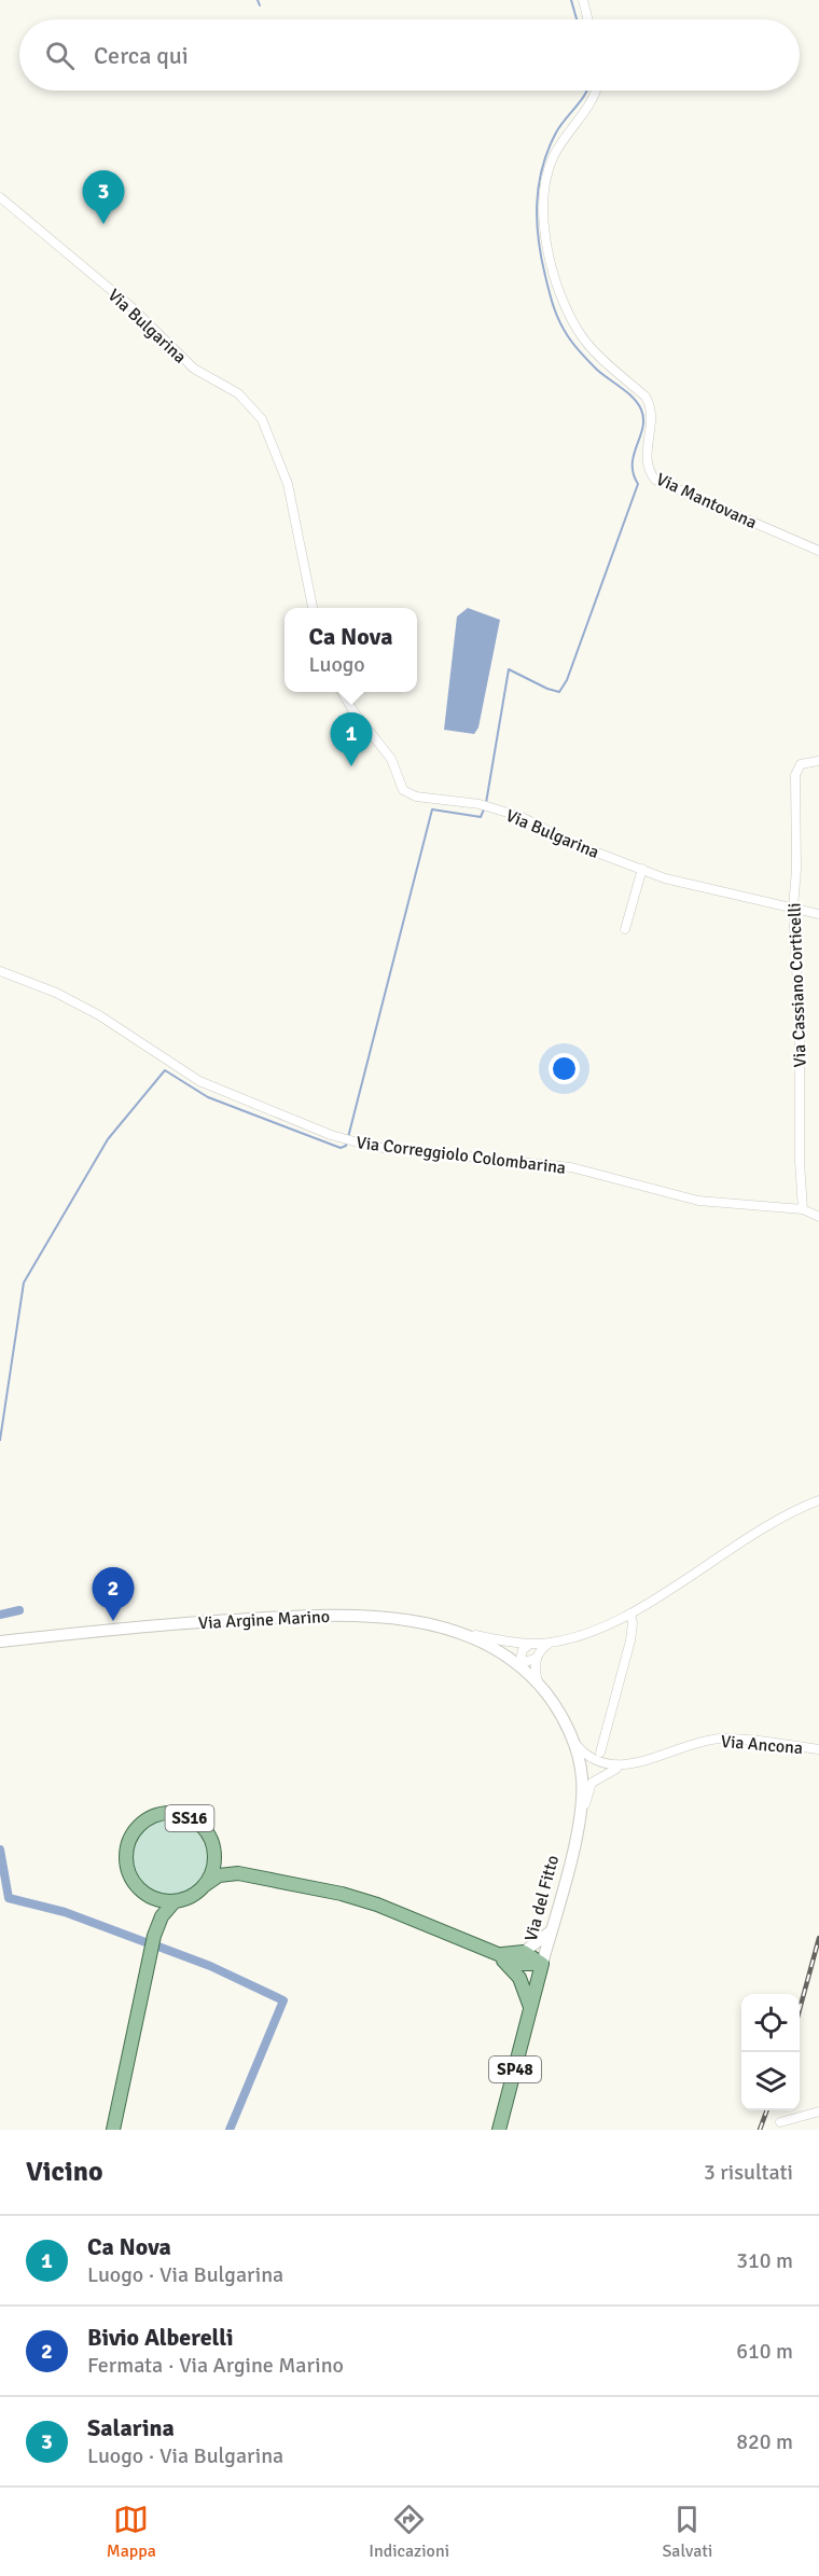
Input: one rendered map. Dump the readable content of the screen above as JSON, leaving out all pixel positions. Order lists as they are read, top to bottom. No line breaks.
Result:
{"streets":{"main road":["SS16","Via del Fitto","SP48"],"street":["Via Bulgarina","Via Mantovana","Via Cassiano Corticelli","Via Correggiolo Colombarina","Via Argine Marino","Via Ancona"]},"crossings":[["Via Bulgarina","Via Cassiano Corticelli"],["Via Cassiano Corticelli","Via Correggiolo Colombarina"],["Via Argine Marino","Via del Fitto"],["SS16","Via del Fitto"]],"page":{"search":"Cerca qui","pins":["3","1","2"],"popup":["Ca Nova","Luogo"],"heading":["Vicino","3 risultati"],"list":[{"mark":"1","name":"Ca Nova","note":"Luogo · Via Bulgarina","value":"310 m"},{"mark":"2","name":"Bivio Alberelli","note":"Fermata · Via Argine Marino","value":"610 m"},{"mark":"3","name":"Salarina","note":"Luogo · Via Bulgarina","value":"820 m"}],"nav":["Mappa","Indicazioni","Salvati"]}}
